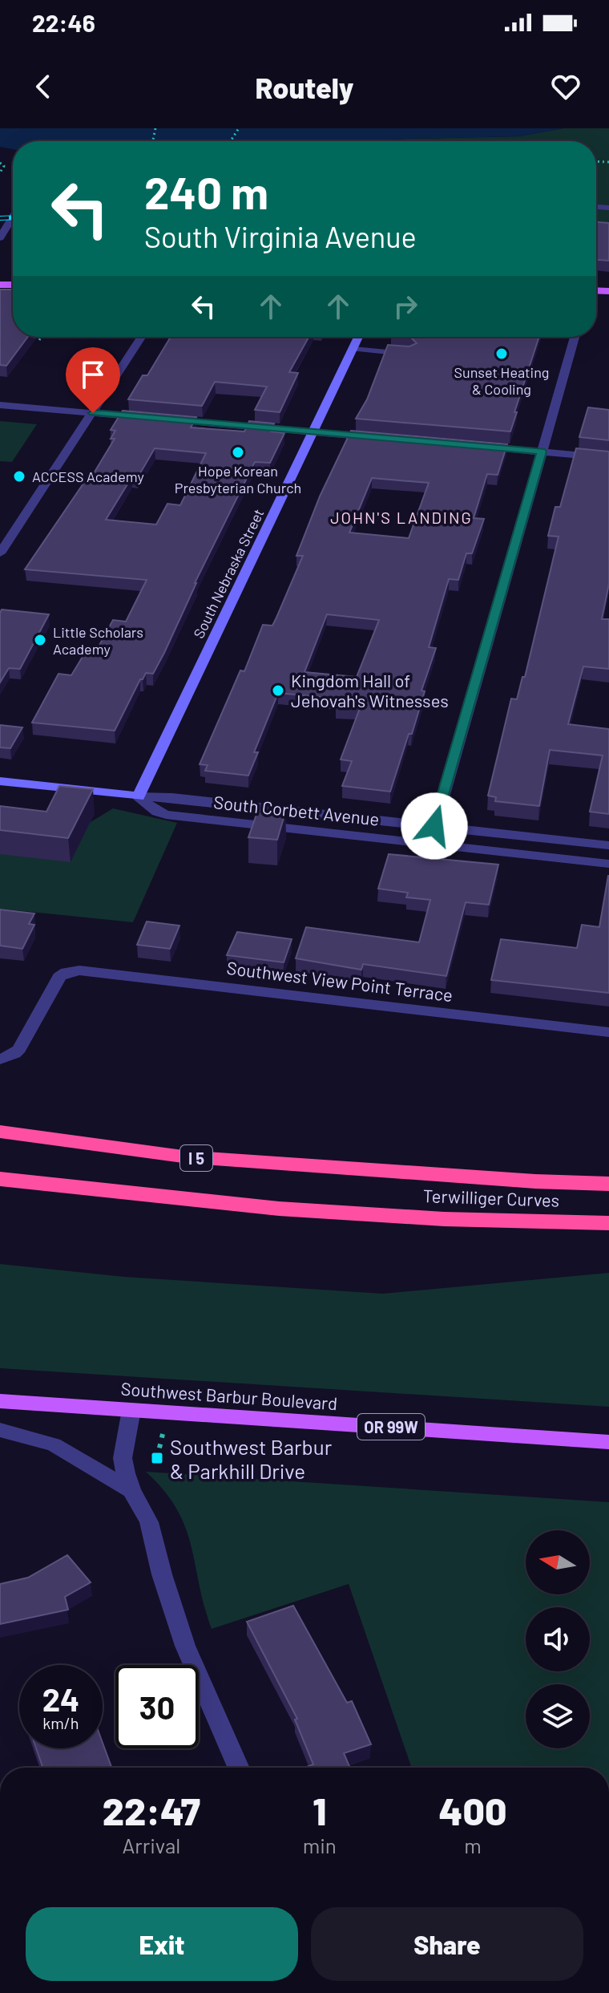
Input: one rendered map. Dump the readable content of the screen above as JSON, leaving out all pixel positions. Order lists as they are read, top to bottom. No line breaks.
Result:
{"streets":{"highway":["I 5","Terwilliger Curves"],"main road":["Southwest Barbur Boulevard","OR 99W"],"street":["South Nebraska Street","South Corbett Avenue","Southwest View Point Terrace"]},"crossings":[["South Nebraska Street","South Corbett Avenue"]],"districts":["JOHN'S LANDING"],"places":{"other":["Sunset Heating & Cooling","Hope Korean Presbyterian Church","ACCESS Academy","Little Scholars Academy","Kingdom Hall of Jehovah's Witnesses"],"transit":["Southwest Barbur & Parkhill Drive"]},"north":"left","page":{"status":"22:46","header":"Routely","turn":["240 m","South Virginia Avenue"],"speed":"24 km/h","limit":"30","eta":["22:47","Arrival","1","min","400","m"],"buttons":["Exit","Share"]}}
